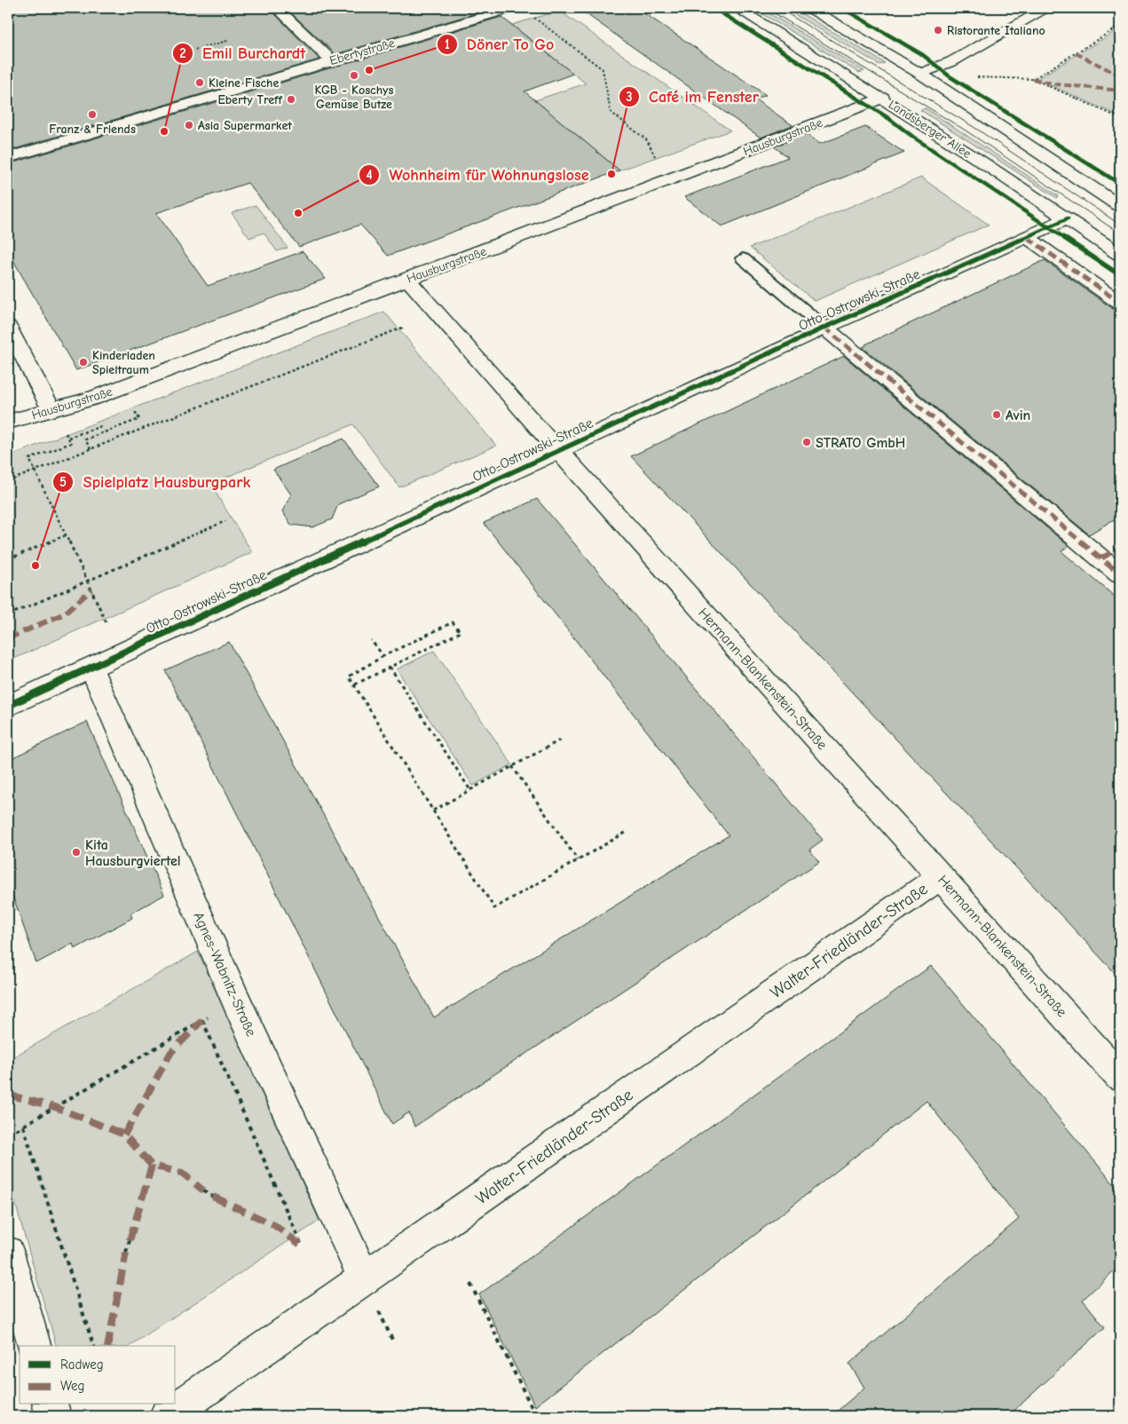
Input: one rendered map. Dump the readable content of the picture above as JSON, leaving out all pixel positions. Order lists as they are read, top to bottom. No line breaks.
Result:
{"streets":{"street":["Ebertystraße","Landsberger Allee","Hausburgstraße","Otto-Ostrowski-Straße","Hermann-Blankenstein-Straße","Walter-Friedländer-Straße","Agnes-Wabnitz-Straße"]},"crossings":[["Landsberger Allee","Hausburgstraße"],["Landsberger Allee","Otto-Ostrowski-Straße"],["Hausburgstraße","Hermann-Blankenstein-Straße"],["Otto-Ostrowski-Straße","Hermann-Blankenstein-Straße"],["Otto-Ostrowski-Straße","Agnes-Wabnitz-Straße"],["Hermann-Blankenstein-Straße","Walter-Friedländer-Straße"],["Walter-Friedländer-Straße","Agnes-Wabnitz-Straße"]],"places":["Ristorante Italiano","Döner To Go","KGB - Koschys Gemüse Butze","Kleine Fische","Eberty Treff","Franz & Friends","Asia Supermarket","Emil Burchardt","Café im Fenster","Wohnheim für Wohnungslose","Kinderladen Spieltraum","Avin","STRATO GmbH","Spielplatz Hausburgpark","Kita Hausburgviertel"],"legend":["Radweg","Weg"]}
